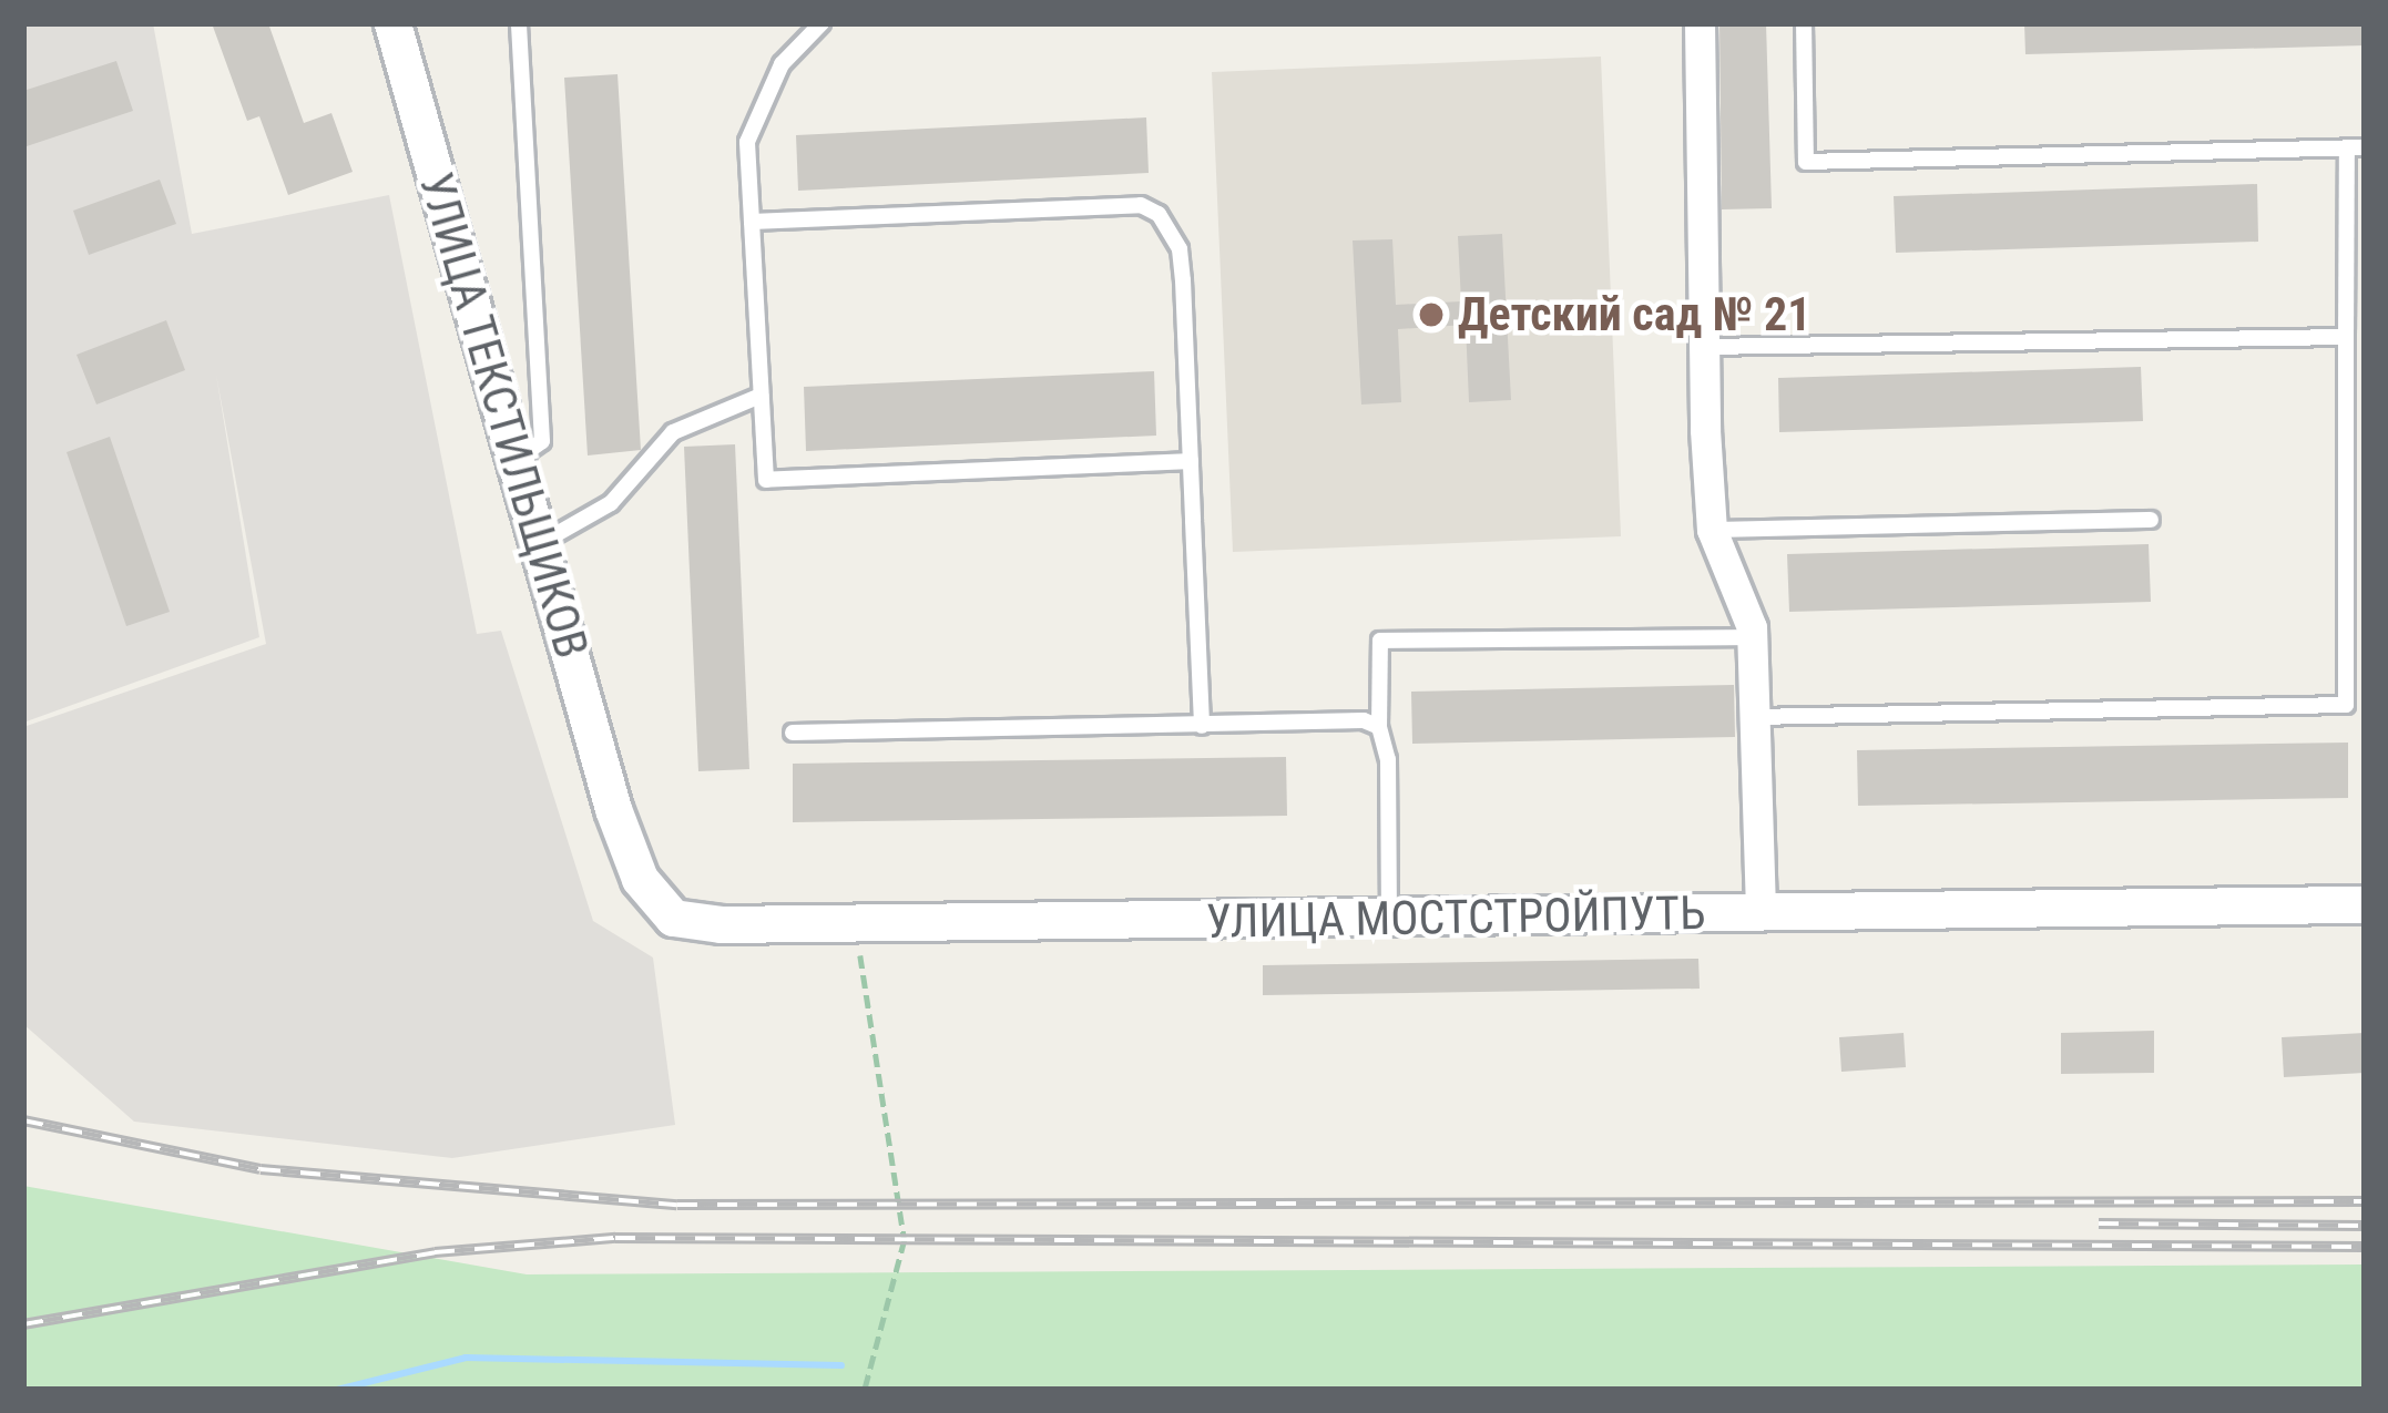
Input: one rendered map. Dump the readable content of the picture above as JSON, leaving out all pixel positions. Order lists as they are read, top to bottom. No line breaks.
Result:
{"streets":{"street":["УЛИЦА ТЕКСТИЛЬЩИКОВ","УЛИЦА МОСТСТРОЙПУТЬ"]},"crossings":[["УЛИЦА ТЕКСТИЛЬЩИКОВ","УЛИЦА МОСТСТРОЙПУТЬ"]],"places":["Детский сад № 21"]}
